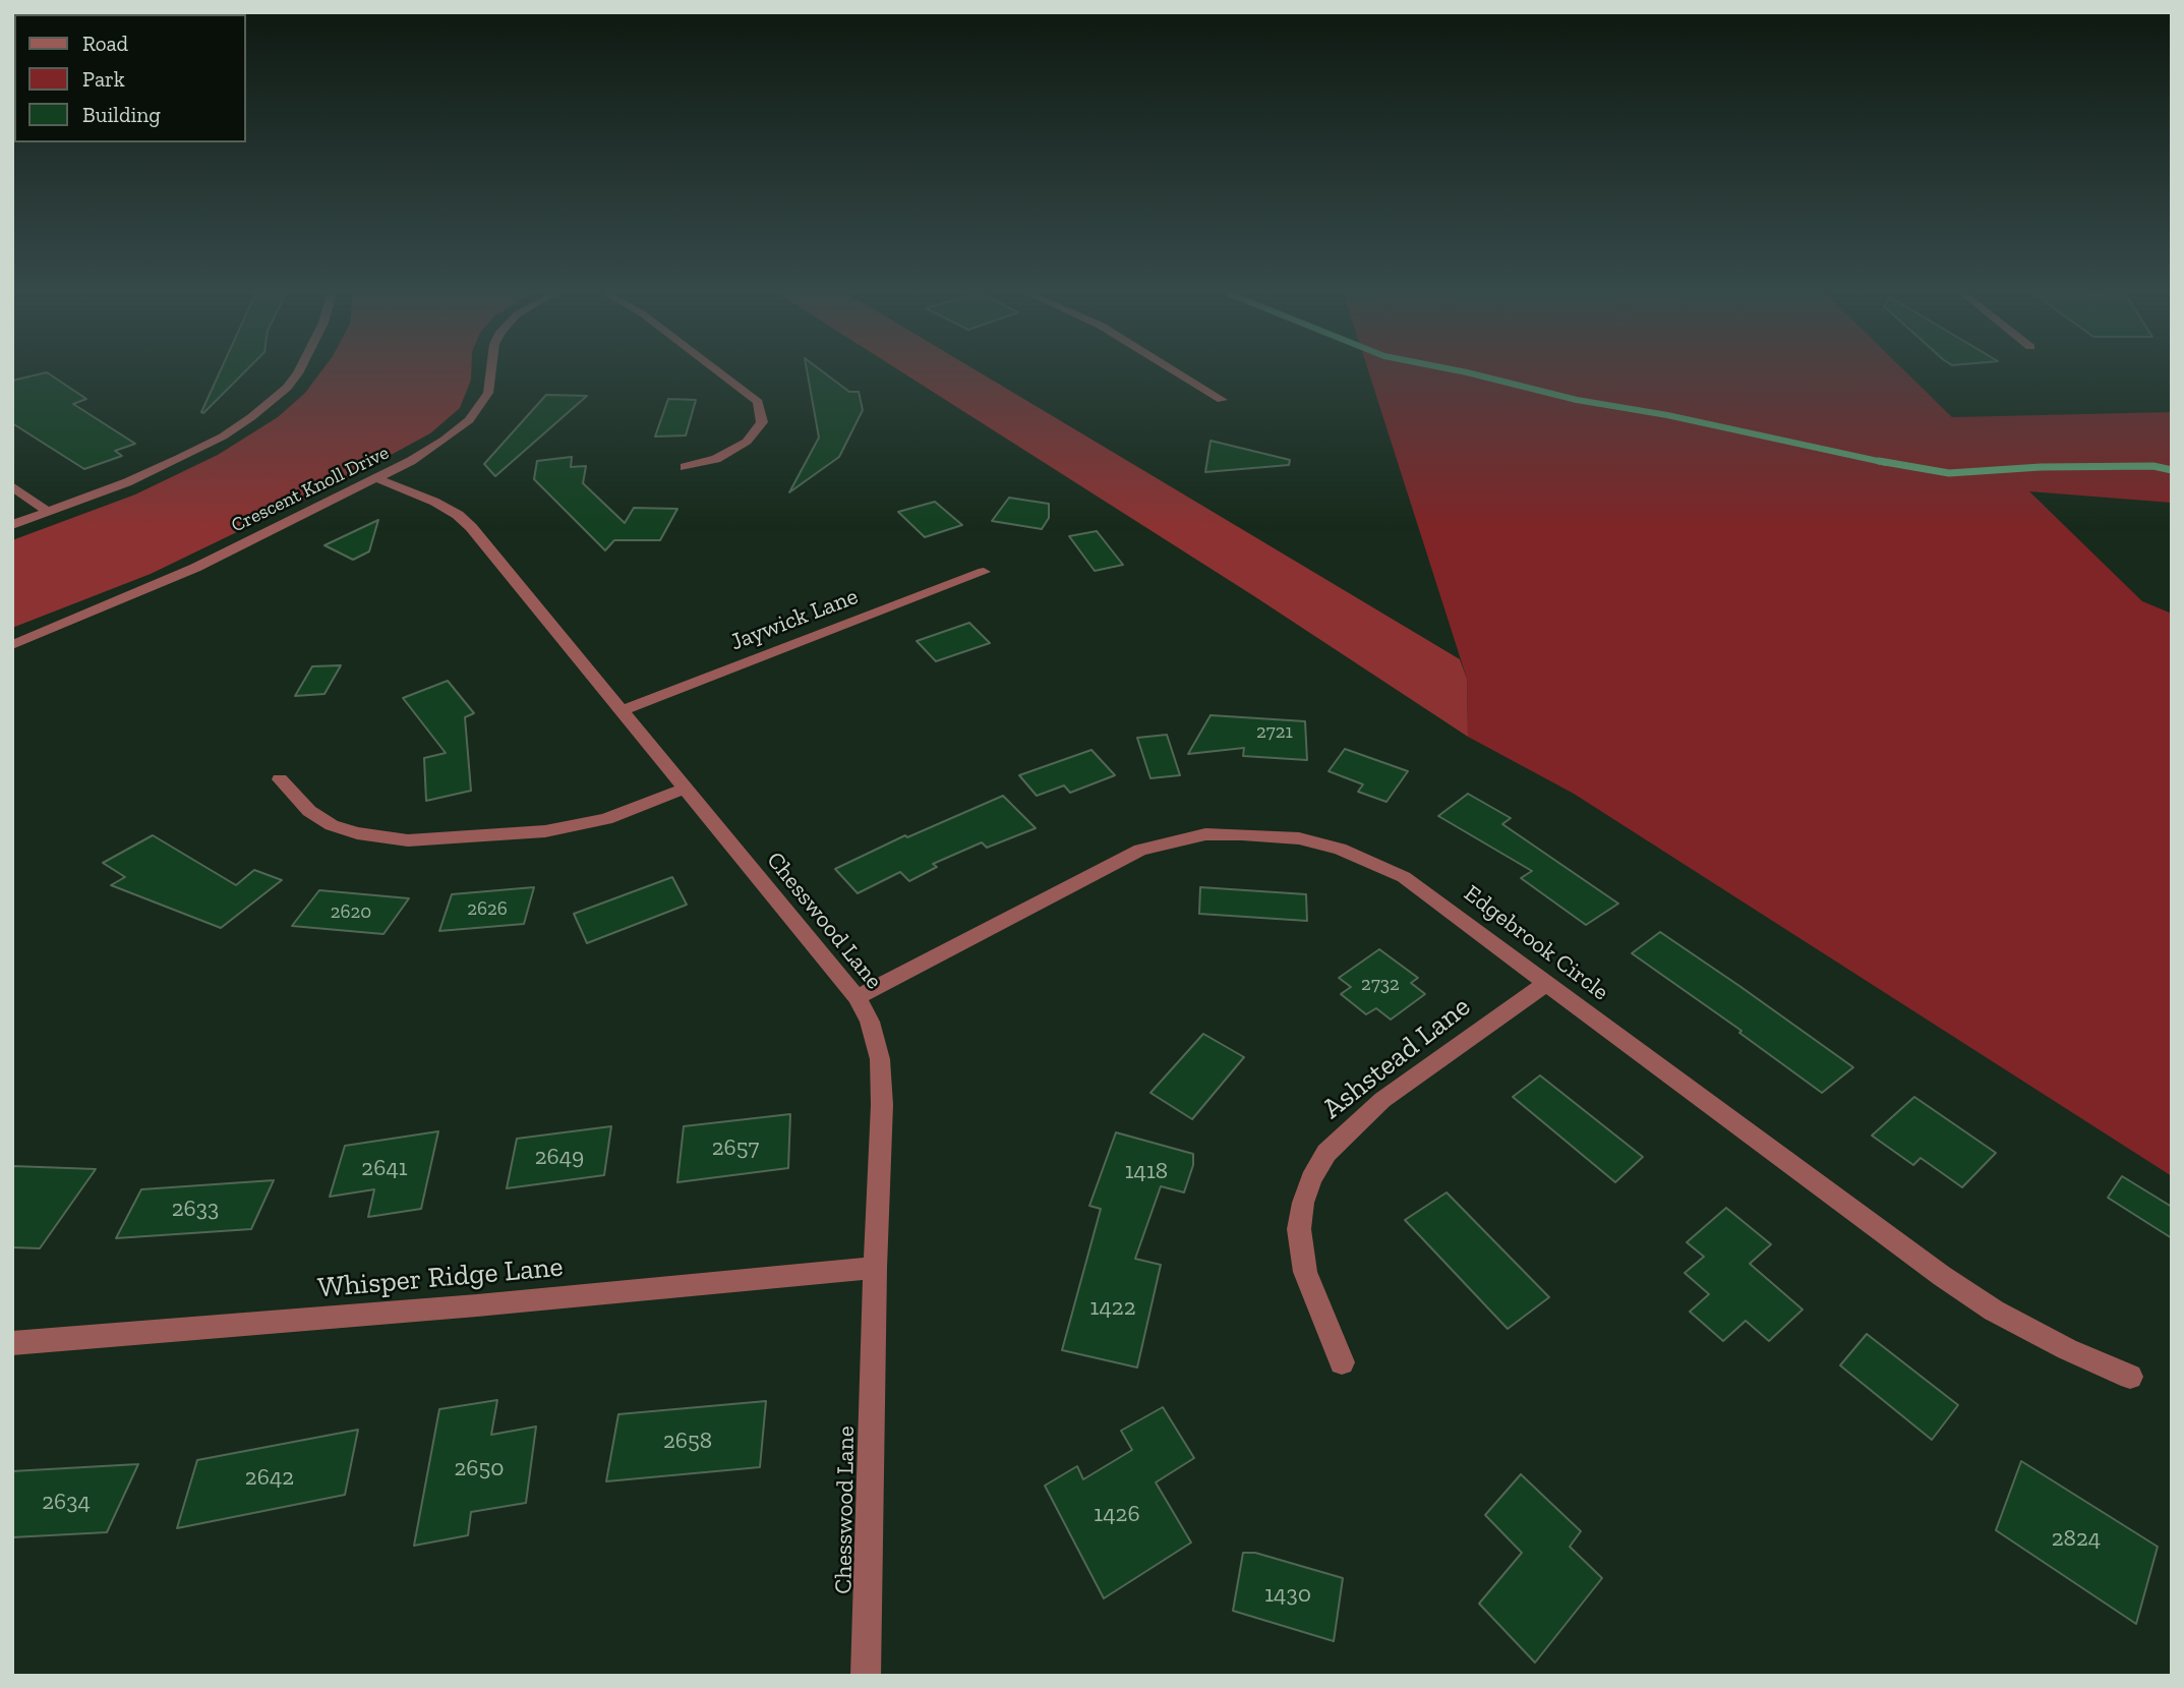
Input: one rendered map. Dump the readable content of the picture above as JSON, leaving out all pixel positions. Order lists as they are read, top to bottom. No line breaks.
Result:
{"streets":{"street":["Crescent Knoll Drive","Jaywick Lane","Chesswood Lane","Edgebrook Circle","Ashstead Lane","Whisper Ridge Lane"]},"crossings":[["Crescent Knoll Drive","Chesswood Lane"],["Jaywick Lane","Chesswood Lane"],["Chesswood Lane","Edgebrook Circle"],["Chesswood Lane","Whisper Ridge Lane"],["Edgebrook Circle","Ashstead Lane"]],"house_numbers":["2721","2626","2620","2732","2657","2649","2641","1418","2633","1422","2658","2650","2642","2634","1426","2824","1430"],"legend":["Road","Park","Building"]}
